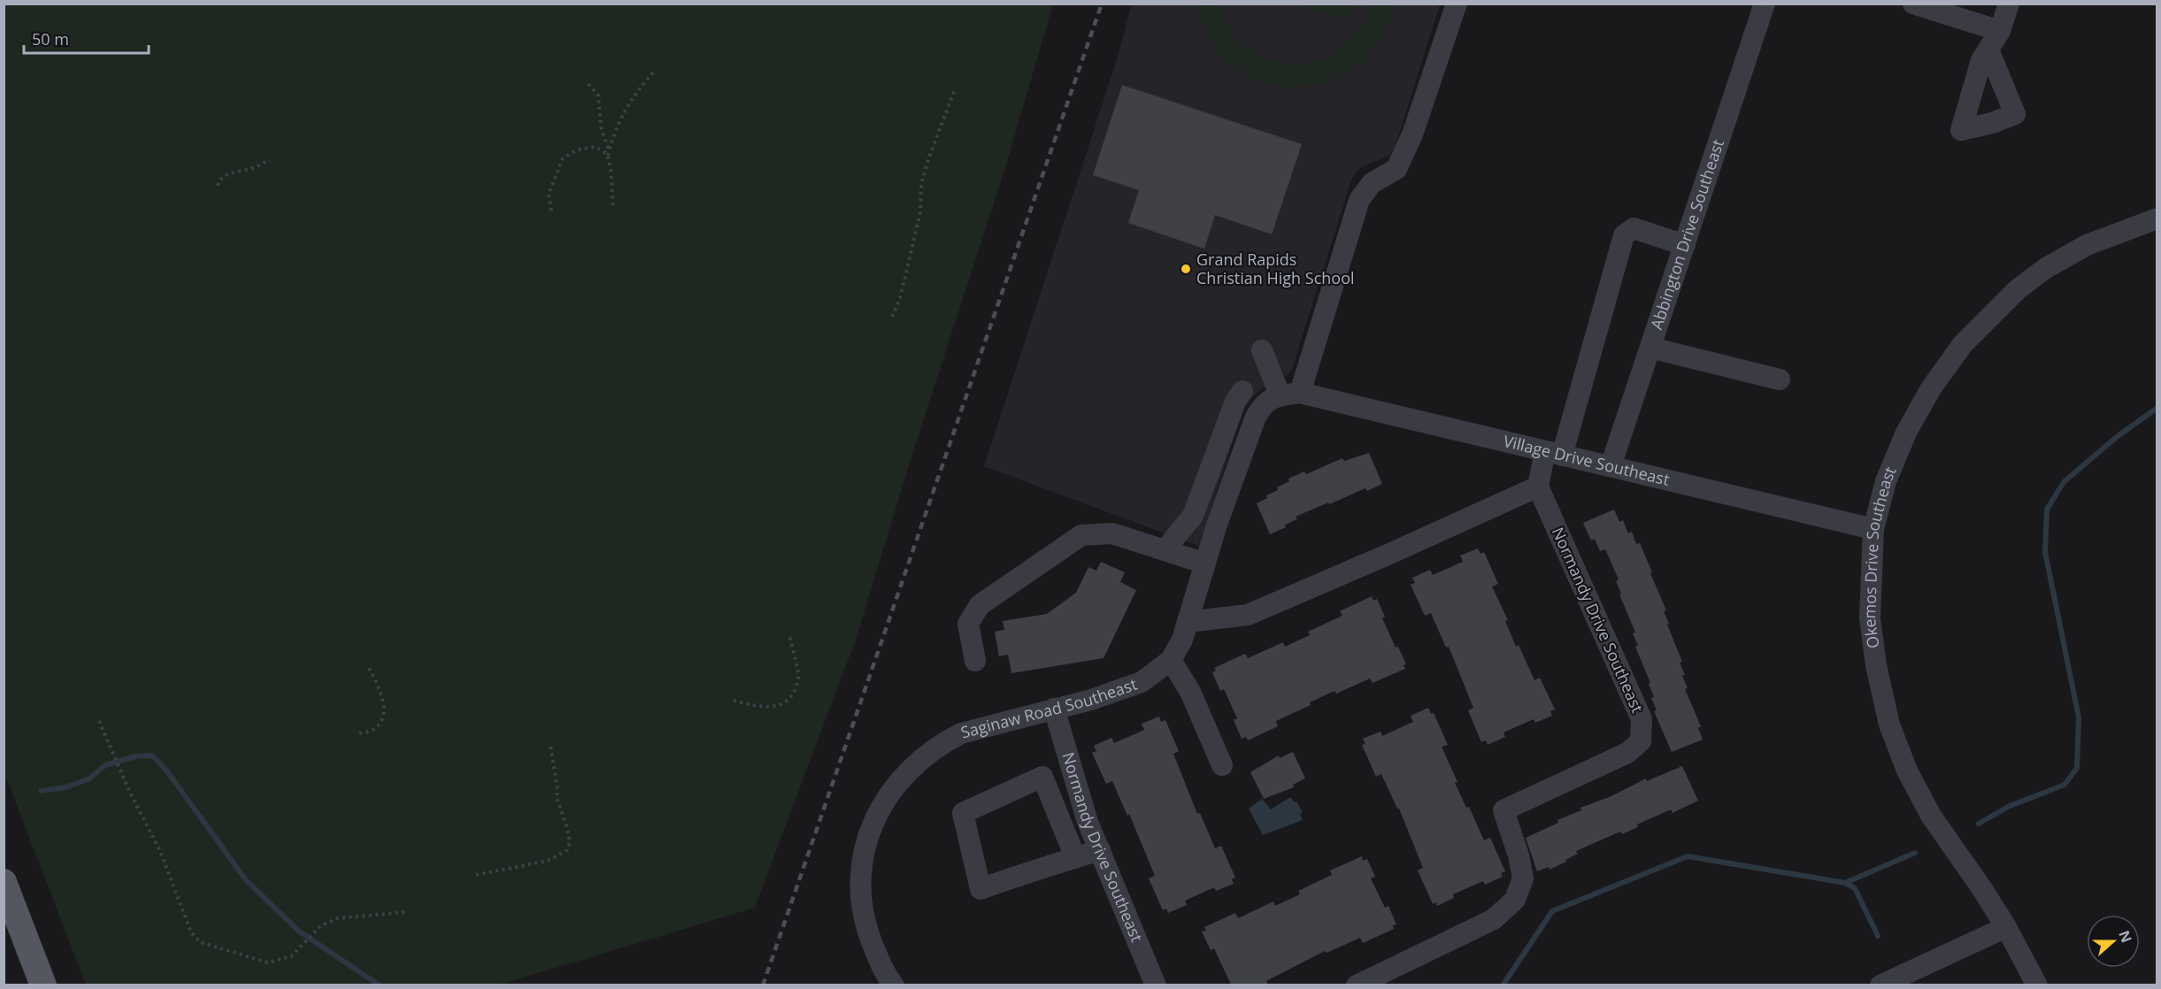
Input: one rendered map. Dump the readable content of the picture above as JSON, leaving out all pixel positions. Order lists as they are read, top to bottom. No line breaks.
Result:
{"streets":{"street":["Abbington Drive Southeast","Village Drive Southeast","Okemos Drive Southeast","Normandy Drive Southeast","Saginaw Road Southeast"]},"crossings":[["Abbington Drive Southeast","Village Drive Southeast"],["Village Drive Southeast","Okemos Drive Southeast"],["Village Drive Southeast","Saginaw Road Southeast"],["Normandy Drive Southeast","Saginaw Road Southeast"]],"places":["Grand Rapids Christian High School"],"scale_bar":"50 m","north":"right"}
